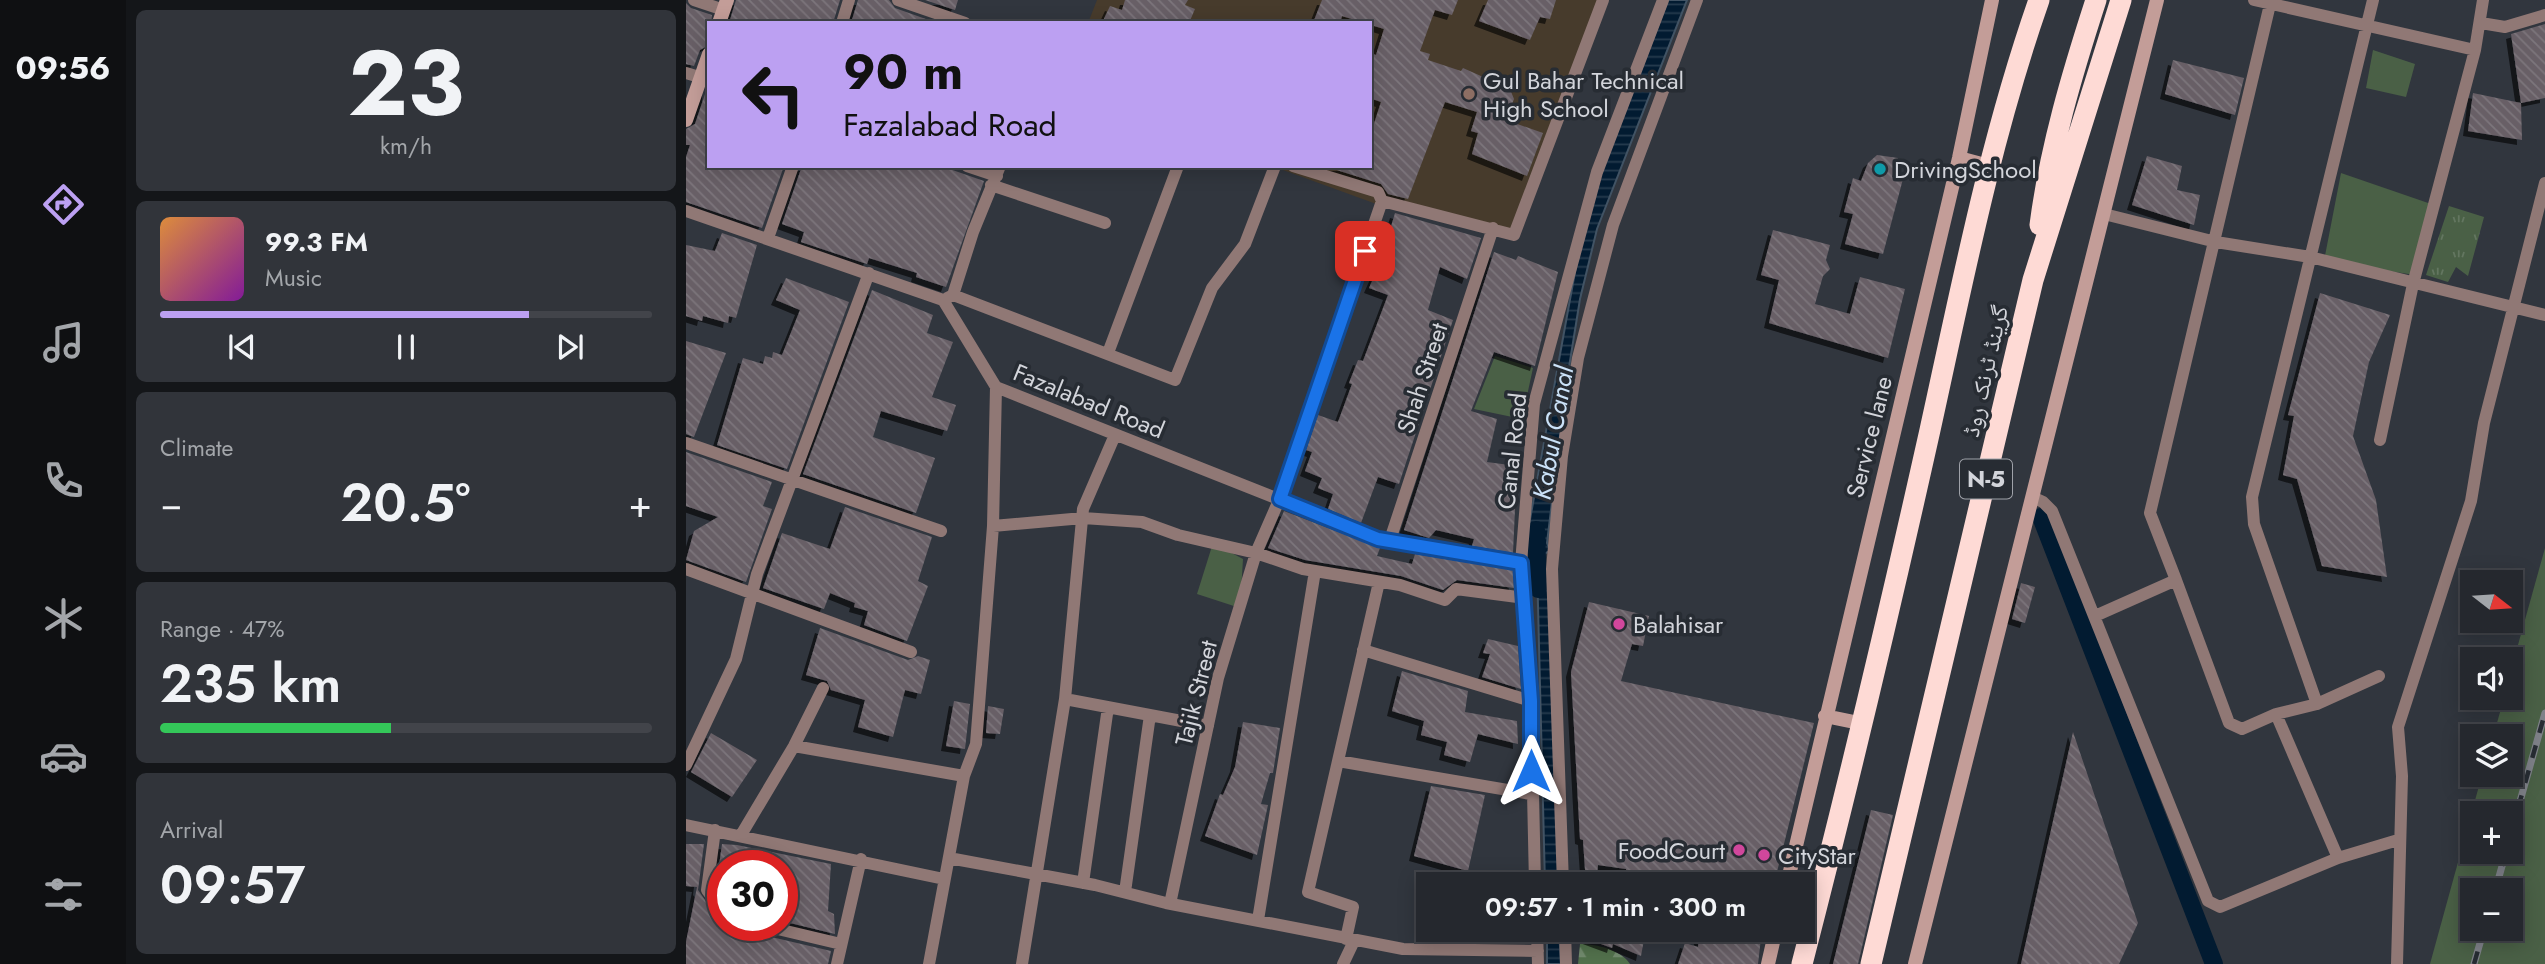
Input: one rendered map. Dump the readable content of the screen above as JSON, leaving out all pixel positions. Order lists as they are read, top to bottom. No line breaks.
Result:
{"streets":{"highway":["گرینڈ ٹرنک روڈ","N-5"],"street":["Shah Street","Fazalabad Road","Service lane","Canal Road","Tajik Street"]},"crossings":[["Shah Street","Fazalabad Road"],["Fazalabad Road","Canal Road"],["Fazalabad Road","Tajik Street"]],"water":["Kabul Canal"],"places":["Gul Bahar Technical High School","DrivingSchool","Balahisar","FoodCourt","CityStar"],"north":"right","page":{"tabs":"09:56","tile":[["23","km/h"],"Climate",["Range · 47%","235 km"],["Arrival","09:57"]],"turn":["90 m","Fazalabad Road"],"song":["99.3 FM","Music"],"heat":["−","20.5°","+"],"map_buttons":["+","−"],"limit":"30","trip":"09:57 · 1 min · 300 m"}}
